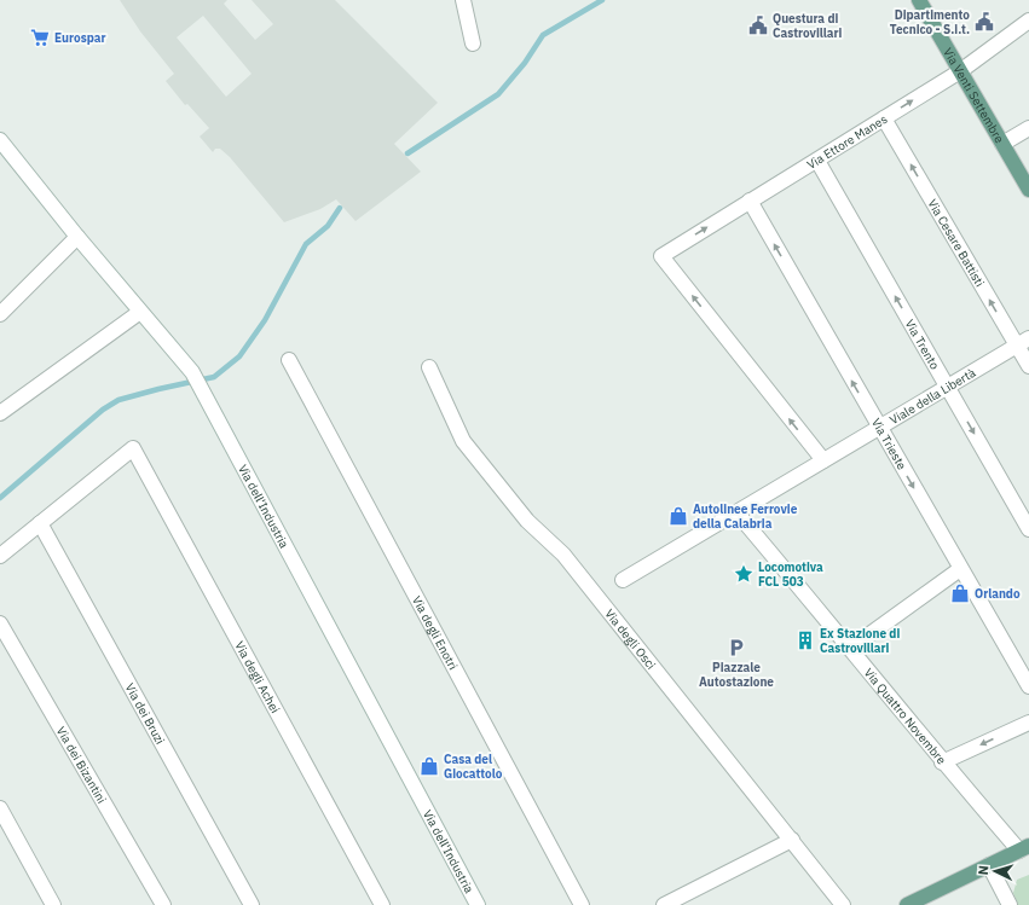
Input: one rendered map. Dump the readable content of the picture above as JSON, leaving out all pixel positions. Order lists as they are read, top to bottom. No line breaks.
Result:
{"streets":{"main road":["Via Venti Settembre"],"street":["Via Ettore Manes","Via Cesare Battisti","Via Trento","Viale della Libertà","Via Trieste","Via dell'Industria","Via degli Enotri","Via degli Osci","Via degli Achei","Via dei Bruzi","Via Quattro Novembre","Via dei Bizantini"]},"crossings":[["Via Venti Settembre","Via Ettore Manes"],["Via Ettore Manes","Via Cesare Battisti"],["Via Ettore Manes","Via Trento"],["Via Ettore Manes","Viale della Libertà"],["Via Ettore Manes","Via Trieste"],["Via Cesare Battisti","Viale della Libertà"],["Via Trento","Viale della Libertà"],["Viale della Libertà","Via Trieste"],["Viale della Libertà","Via Quattro Novembre"],["Via degli Achei","Via dei Bruzi"]],"one_way":["Via Cesare Battisti"],"places":{"public building":["Dipartimento Tecnico - S.i.t.","Questura di Castrovillari"],"supermarket":["Eurospar"],"shop":["Autolinee Ferrovie della Calabria","Orlando","Casa del Giocattolo"],"place":["Locomotiva FCL 503"],"building":["Ex Stazione di Castrovillari"],"parking":["Piazzale Autostazione"]},"north":"left"}
